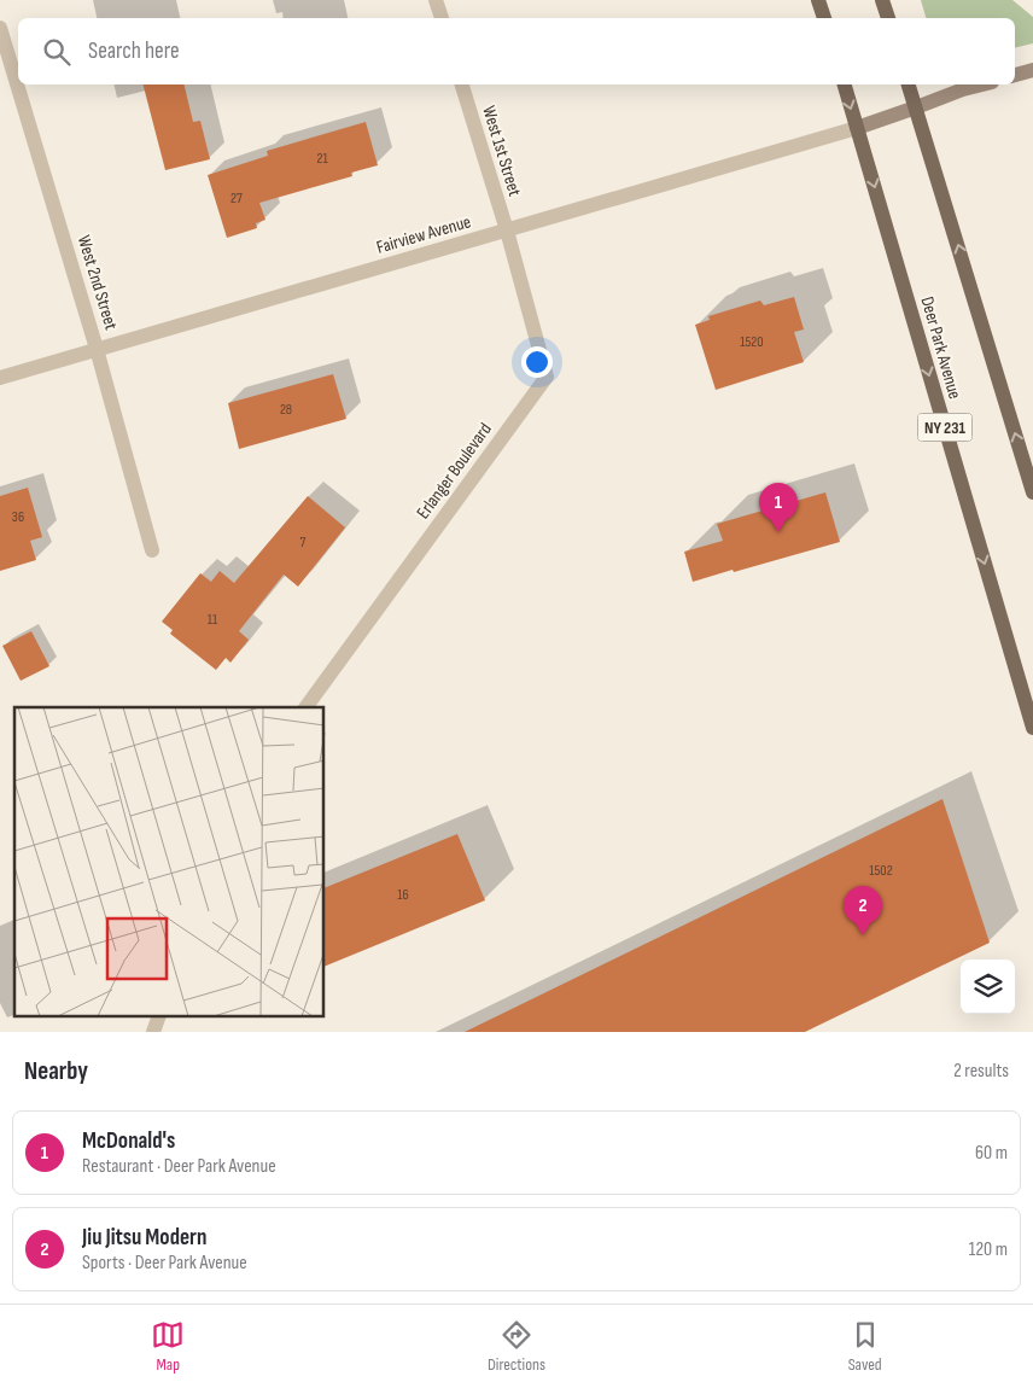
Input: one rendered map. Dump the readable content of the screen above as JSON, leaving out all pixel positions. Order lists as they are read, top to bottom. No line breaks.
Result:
{"streets":{"main road":["Deer Park Avenue","NY 231"],"street":["West 1st Street","Fairview Avenue","West 2nd Street","Erlanger Boulevard"]},"crossings":[["West 1st Street","Fairview Avenue"],["West 1st Street","Erlanger Boulevard"],["Fairview Avenue","West 2nd Street"],["Fairview Avenue","Deer Park Avenue"],["Fairview Avenue","Erlanger Boulevard"]],"house_numbers":["21","27","1520","28","36","7","11","1502","16"],"page":{"search":"Search here","pins":["1","2"],"heading":["Nearby","2 results"],"list":[{"mark":"1","name":"McDonald's","note":"Restaurant · Deer Park Avenue","value":"60 m"},{"mark":"2","name":"Jiu Jitsu Modern","note":"Sports · Deer Park Avenue","value":"120 m"}],"nav":["Map","Directions","Saved"]}}
